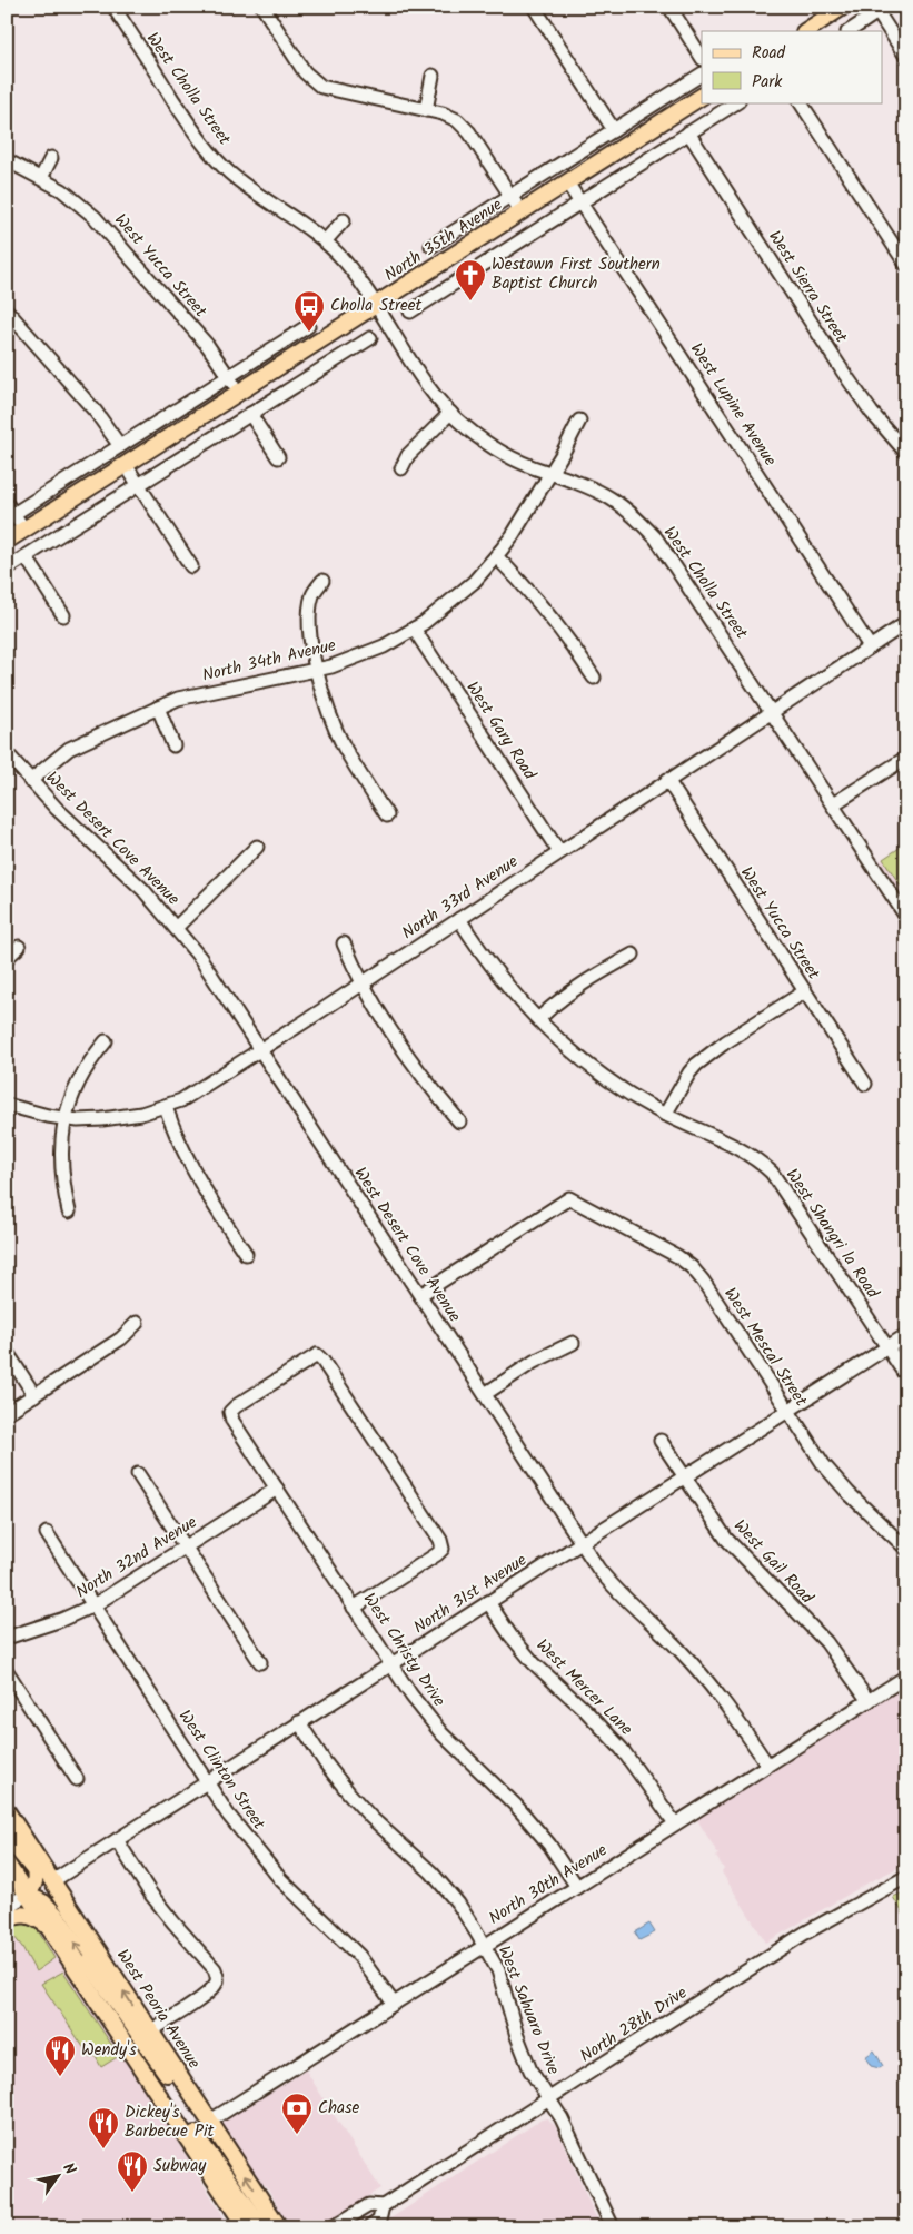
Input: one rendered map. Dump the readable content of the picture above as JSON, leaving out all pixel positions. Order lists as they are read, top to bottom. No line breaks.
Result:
{"streets":{"main road":["North 35th Avenue","West Peoria Avenue"],"street":["West Cholla Street","West Yucca Street","West Sierra Street","West Lupine Avenue","North 34th Avenue","West Gary Road","West Desert Cove Avenue","North 33rd Avenue","West Shangri la Road","West Mescal Street","North 32nd Avenue","West Gail Road","North 31st Avenue","West Christy Drive","West Mercer Lane","West Clinton Street","North 30th Avenue","West Sahuaro Drive","North 28th Drive"]},"crossings":[["West Cholla Street","North 35th Avenue"],["West Cholla Street","North 34th Avenue"],["West Cholla Street","North 33rd Avenue"],["North 35th Avenue","West Yucca Street"],["North 35th Avenue","West Lupine Avenue"],["West Yucca Street","North 33rd Avenue"],["West Lupine Avenue","North 33rd Avenue"],["North 34th Avenue","West Gary Road"],["North 34th Avenue","West Desert Cove Avenue"],["West Gary Road","North 33rd Avenue"],["West Desert Cove Avenue","North 33rd Avenue"],["West Desert Cove Avenue","West Mescal Street"],["West Desert Cove Avenue","North 31st Avenue"],["West Desert Cove Avenue","North 30th Avenue"],["North 33rd Avenue","West Shangri la Road"],["West Shangri la Road","North 31st Avenue"],["West Mescal Street","North 31st Avenue"],["North 32nd Avenue","West Christy Drive"],["North 32nd Avenue","West Clinton Street"],["West Gail Road","North 31st Avenue"],["West Gail Road","North 30th Avenue"],["North 31st Avenue","West Christy Drive"],["North 31st Avenue","West Mercer Lane"],["North 31st Avenue","West Clinton Street"],["North 31st Avenue","West Peoria Avenue"],["North 31st Avenue","West Sahuaro Drive"],["West Christy Drive","North 30th Avenue"],["West Mercer Lane","North 30th Avenue"],["West Clinton Street","North 30th Avenue"],["North 30th Avenue","West Peoria Avenue"],["North 30th Avenue","West Sahuaro Drive"],["West Sahuaro Drive","North 28th Drive"]],"places":{"church":["Westown First Southern Baptist Church"],"bus stop":["Cholla Street"],"restaurant":["Wendy's","Dickey's Barbecue Pit","Subway"],"bank":["Chase"]},"legend":["Road","Park"],"north":"top right"}
